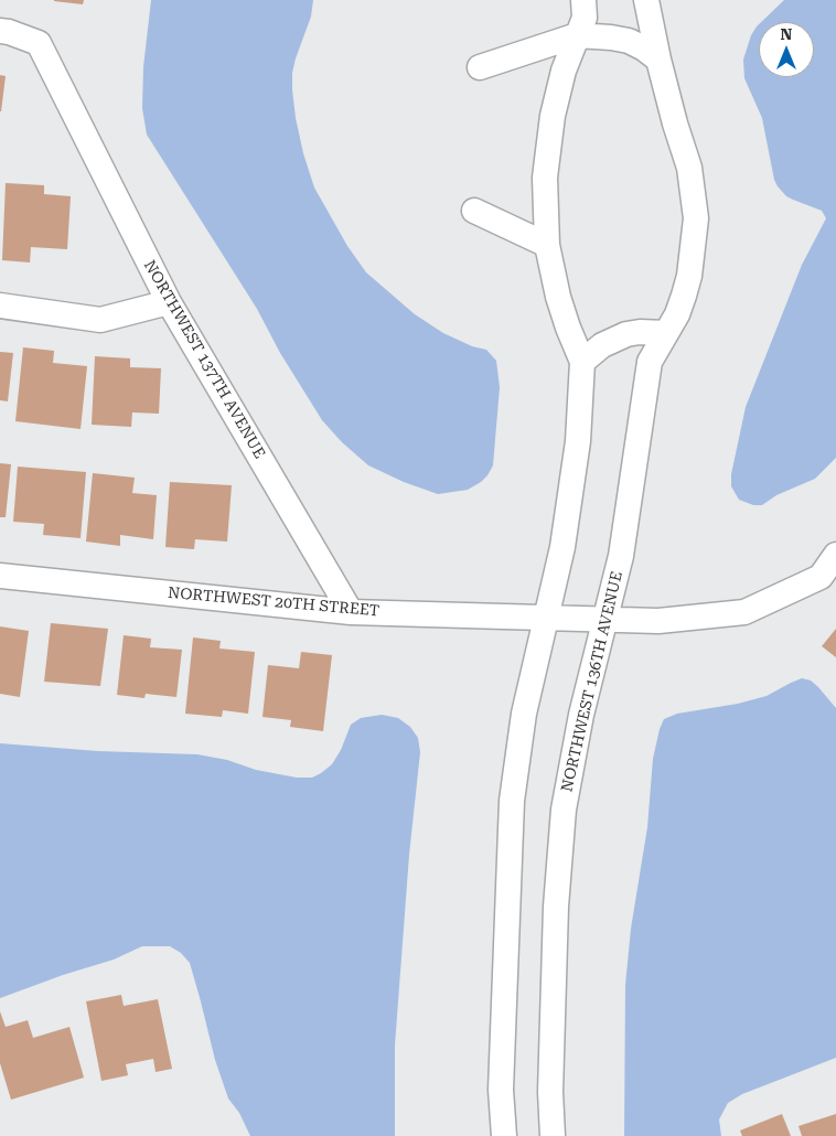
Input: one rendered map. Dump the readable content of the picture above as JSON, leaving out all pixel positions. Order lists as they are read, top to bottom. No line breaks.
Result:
{"streets":{"street":["NORTHWEST 137TH AVENUE","NORTHWEST 20TH STREET","NORTHWEST 136TH AVENUE"]},"crossings":[["NORTHWEST 137TH AVENUE","NORTHWEST 20TH STREET"],["NORTHWEST 20TH STREET","NORTHWEST 136TH AVENUE"]],"north":"top"}
